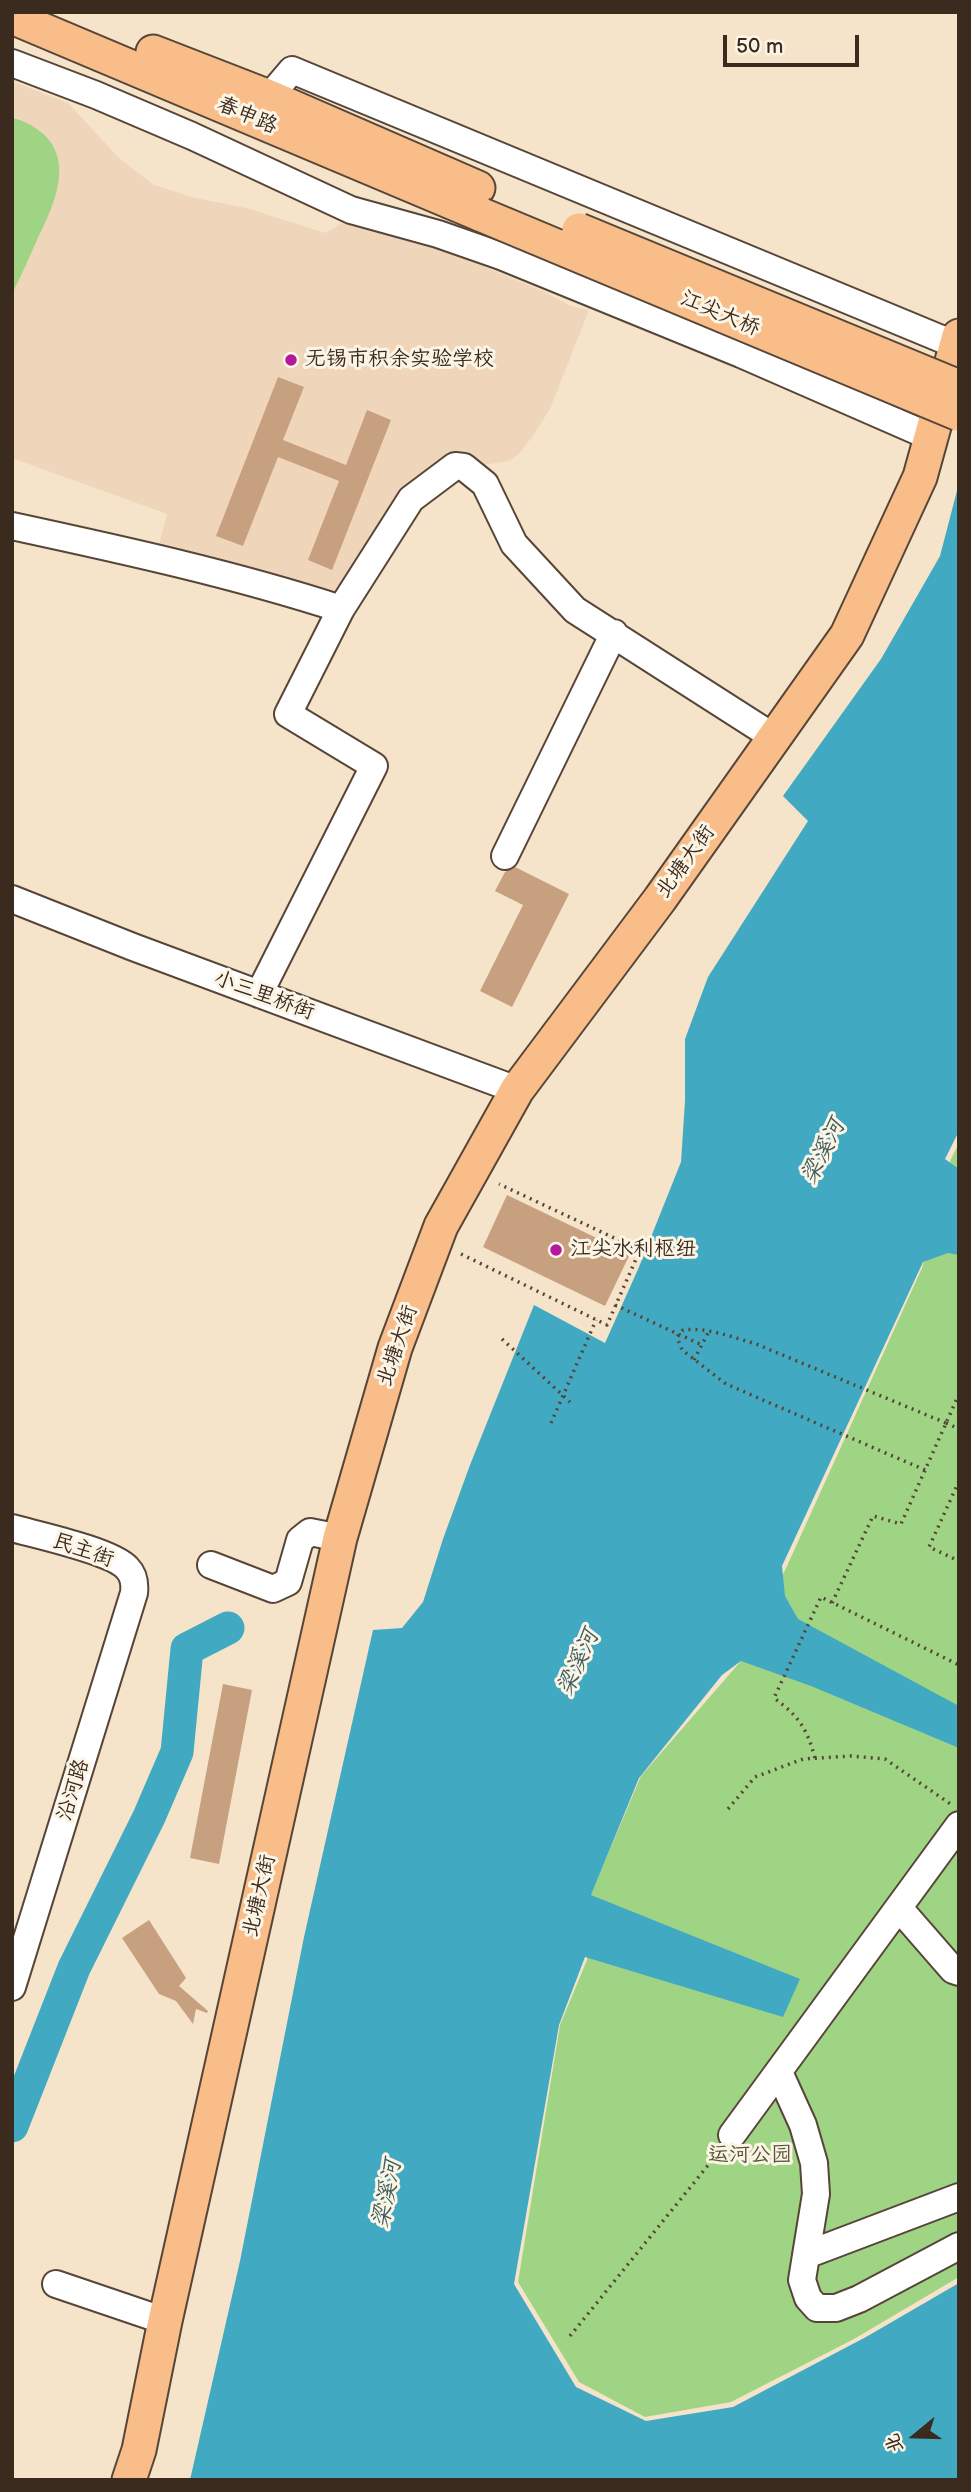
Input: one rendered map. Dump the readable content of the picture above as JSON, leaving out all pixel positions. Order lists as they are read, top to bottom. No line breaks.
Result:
{"streets":{"main road":["春申路","江尖大桥","北塘大街"],"street":["小三里桥街","民主街","沿河路"]},"crossings":[["春申路","江尖大桥"],["北塘大街","小三里桥街"],["民主街","沿河路"]],"water":["梁溪河"],"parks":["运河公园"],"places":["无锡市积余实验学校","江尖水利枢纽"],"scale_bar":"50 m","north":"left"}
